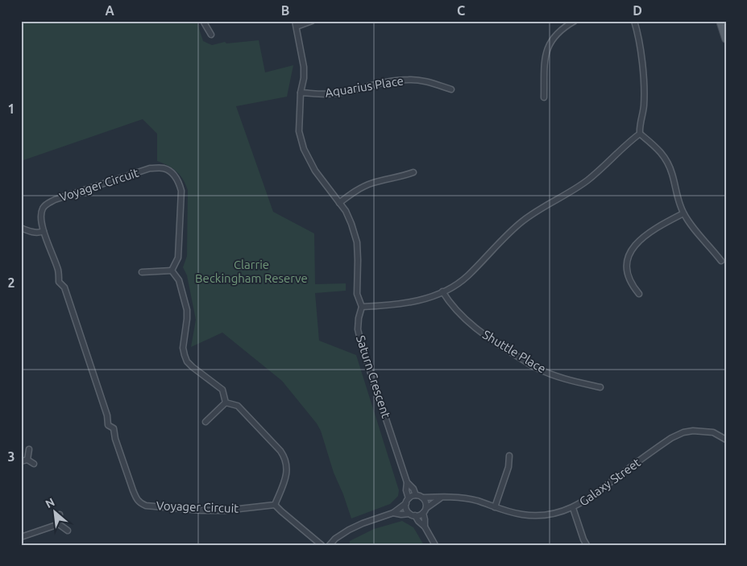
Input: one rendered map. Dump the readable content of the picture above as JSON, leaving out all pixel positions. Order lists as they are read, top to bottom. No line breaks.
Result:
{"streets":{"street":["Aquarius Place","Voyager Circuit","Shuttle Place","Saturn Crescent","Galaxy Street"]},"crossings":[["Aquarius Place","Saturn Crescent"],["Saturn Crescent","Galaxy Street"]],"parks":["Clarrie Beckingham Reserve"],"north":"top left","grid":{"columns":["A","B","C","D"],"rows":["1","2","3"]}}
